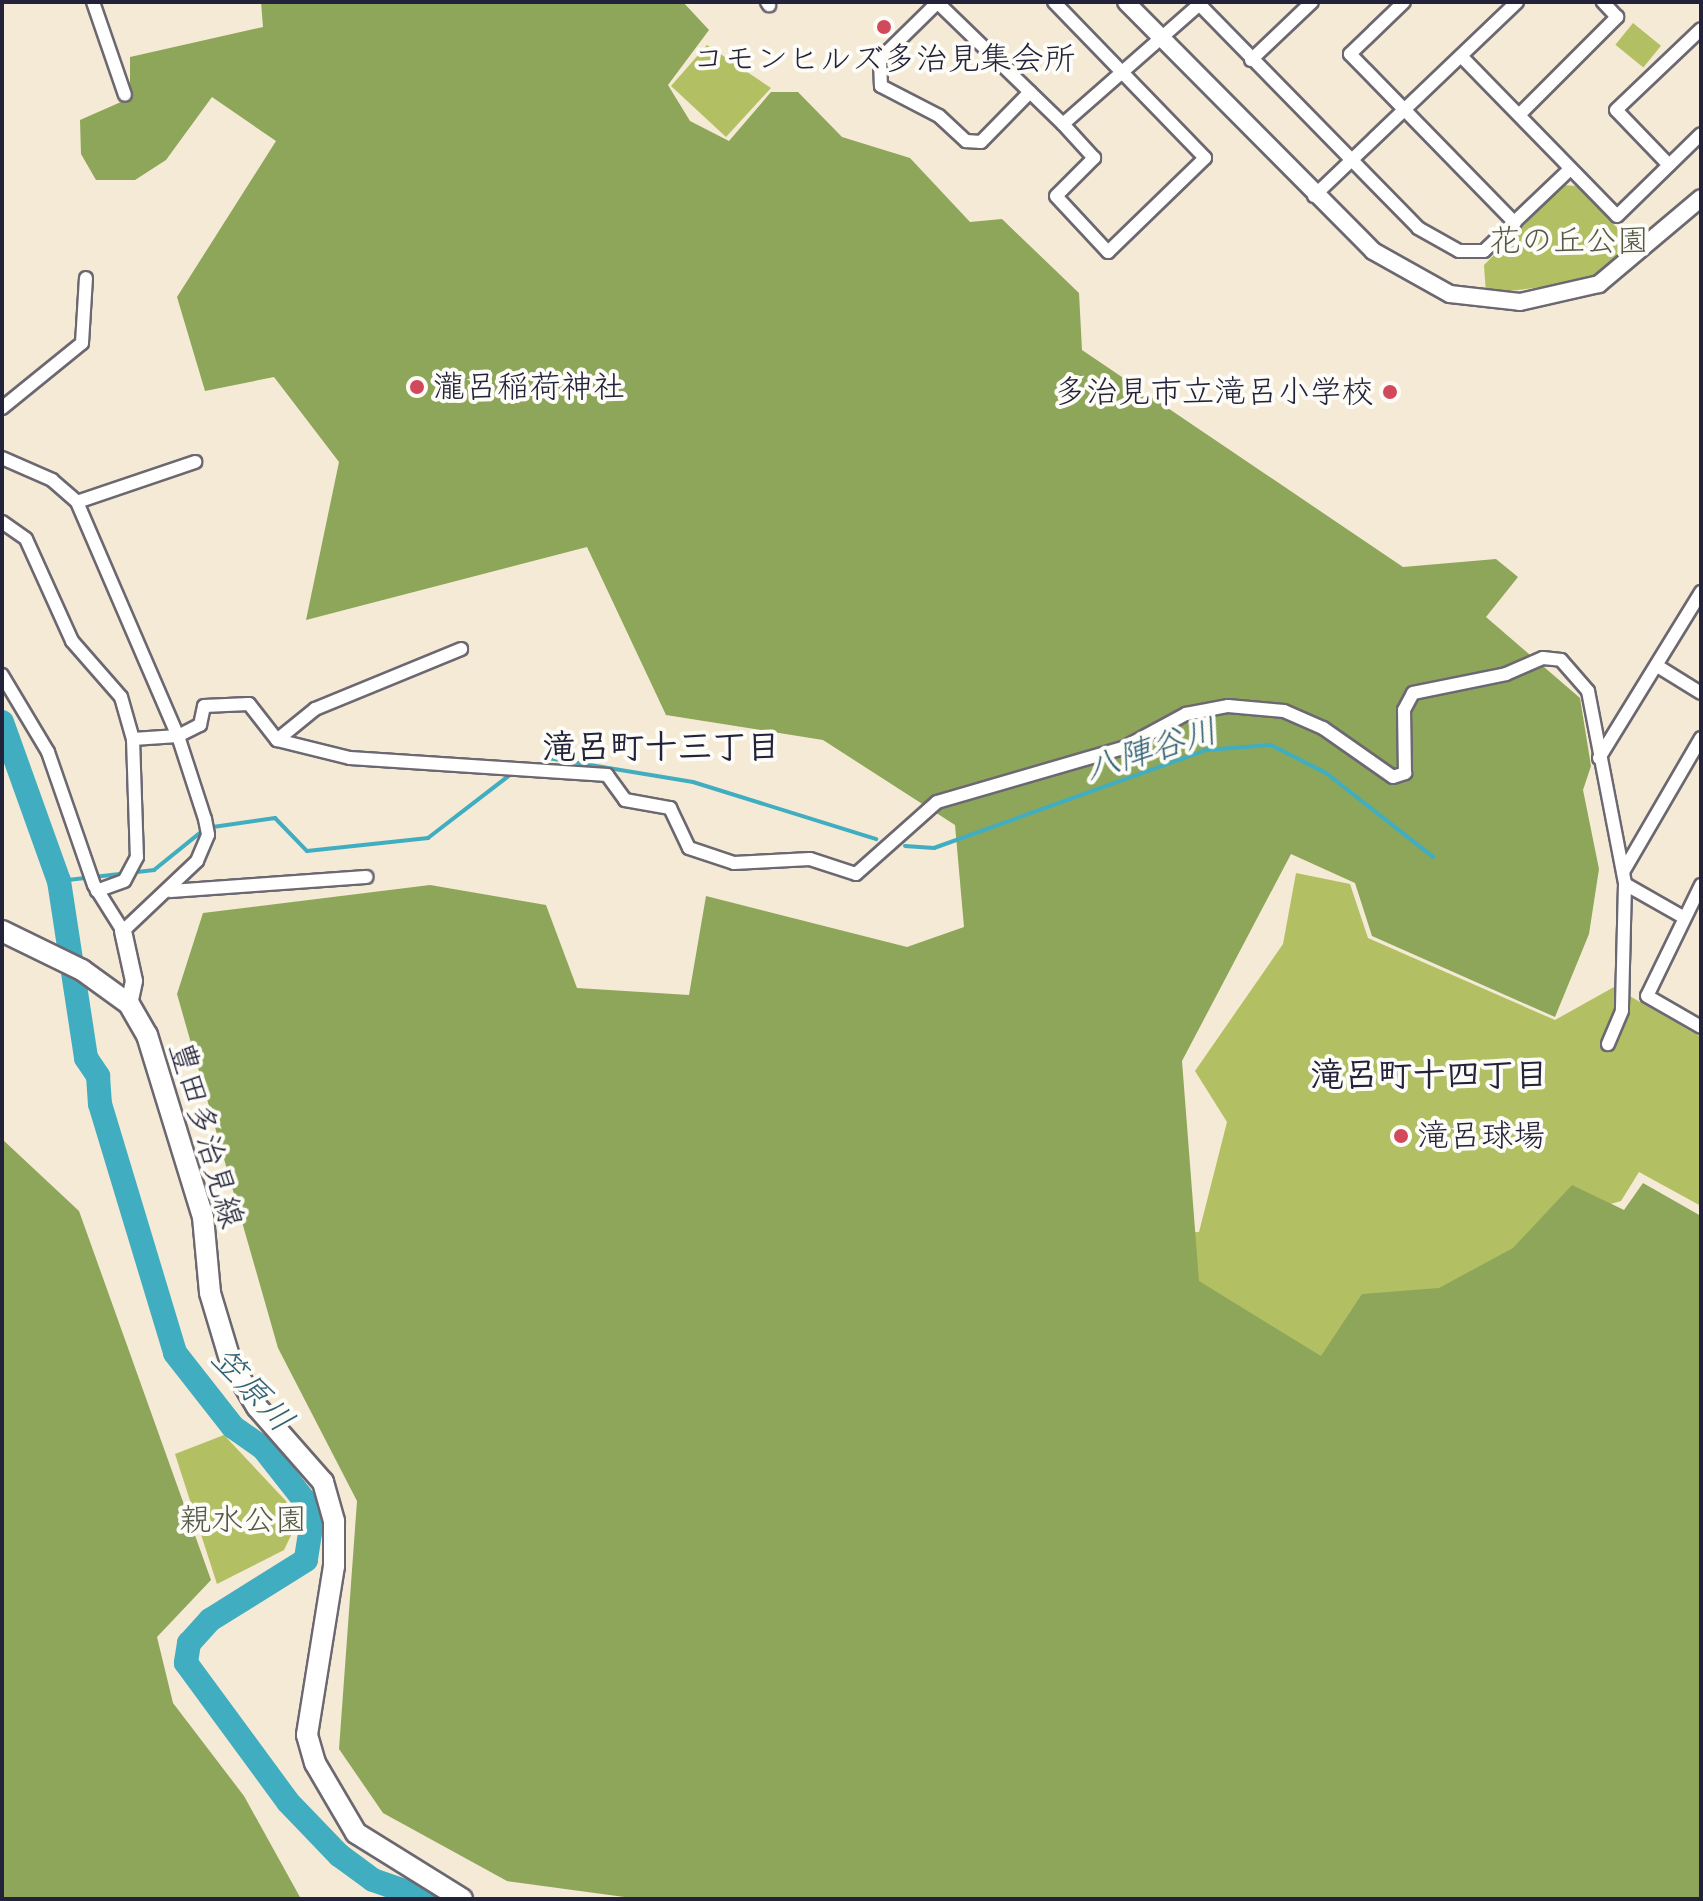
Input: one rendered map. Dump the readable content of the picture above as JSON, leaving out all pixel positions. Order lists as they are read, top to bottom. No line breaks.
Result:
{"streets":{"main road":["豊田多治見線"]},"districts":["滝呂町十三丁目","滝呂町十四丁目"],"water":["八陣谷川","笠原川"],"parks":["花の丘公園","親水公園"],"places":["コモンヒルズ多治見集会所","瀧呂稲荷神社","多治見市立滝呂小学校","滝呂球場"]}
